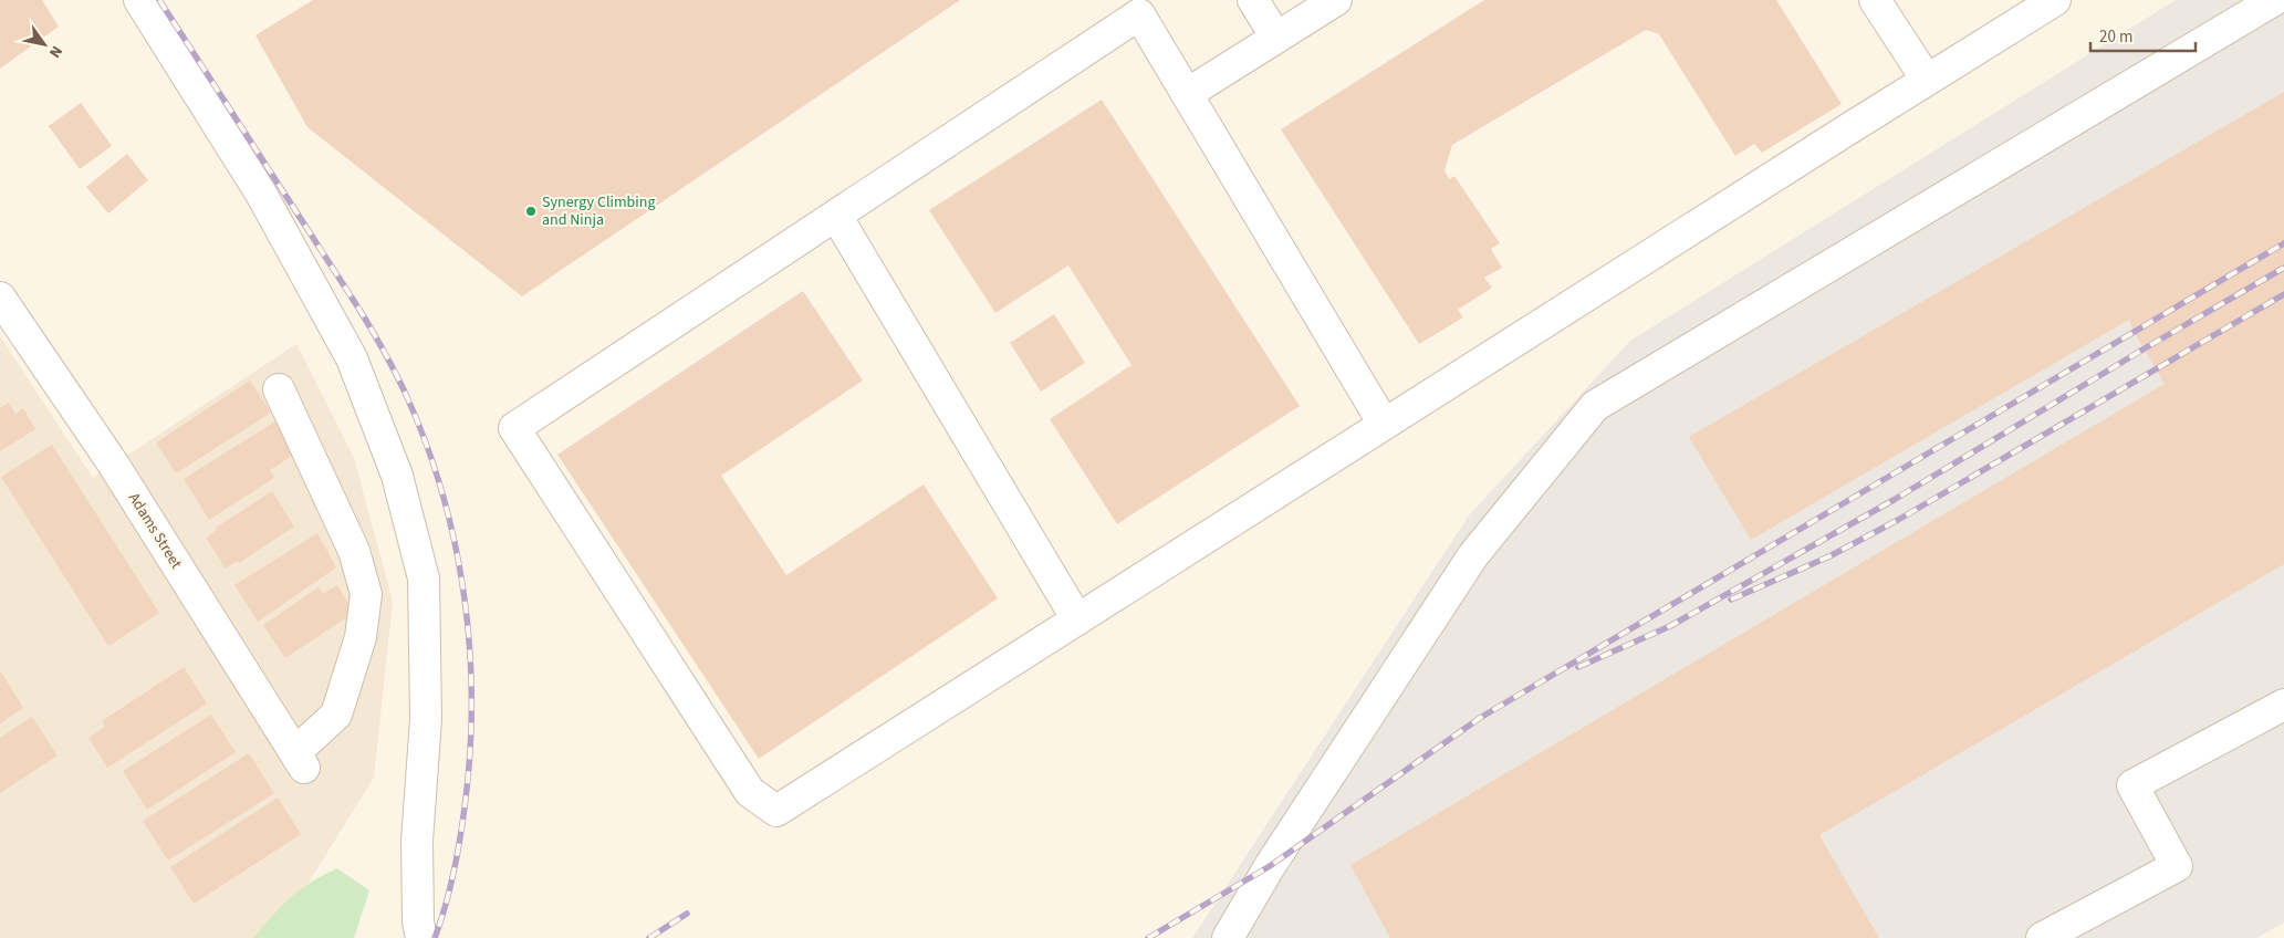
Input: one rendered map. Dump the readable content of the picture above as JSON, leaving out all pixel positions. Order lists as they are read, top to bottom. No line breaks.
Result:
{"streets":{"street":["Adams Street"]},"places":["Synergy Climbing and Ninja"],"scale_bar":"20 m","north":"bottom right"}
